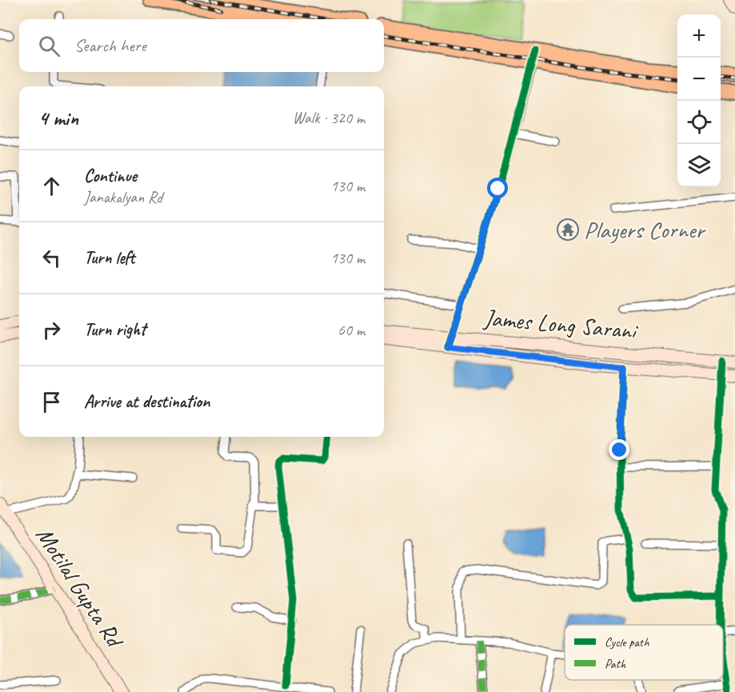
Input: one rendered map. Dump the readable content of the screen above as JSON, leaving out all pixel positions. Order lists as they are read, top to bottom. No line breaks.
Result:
{"streets":{"main road":["James Long Sarani","Motilal Gupta Rd"]},"places":{"temple":["Players Corner"]},"legend":["Cycle path","Path"],"page":{"map_buttons":["+","−"],"search":"Search here","heading":["4 min","Walk · 320 m"],"list":[["Continue","Janakalyan Rd","130 m"],["Turn left","130 m"],["Turn right","60 m"],"Arrive at destination"]}}
